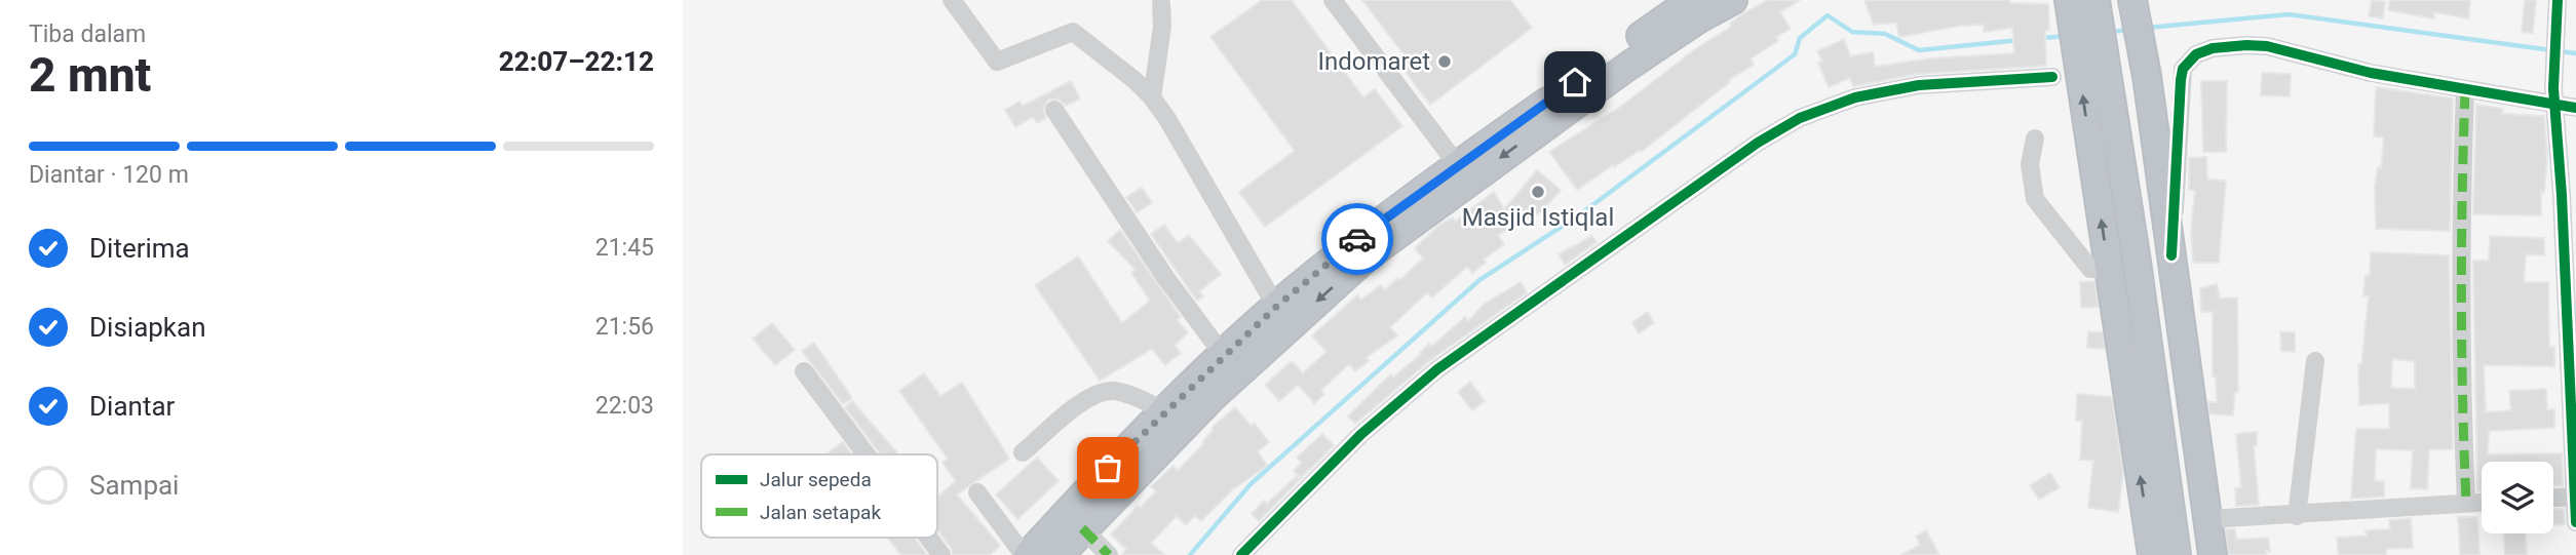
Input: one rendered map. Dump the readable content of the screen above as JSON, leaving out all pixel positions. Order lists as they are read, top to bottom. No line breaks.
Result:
{"places":["Indomaret","Masjid Istiqlal"],"legend":["Jalur sepeda","Jalan setapak"],"page":{"heading":["2 mnt","Tiba dalam","22:07–22:12"],"bar":"Diantar · 120 m","list":[["Diterima","21:45"],["Disiapkan","21:56"],["Diantar","22:03"],"Sampai"]}}
